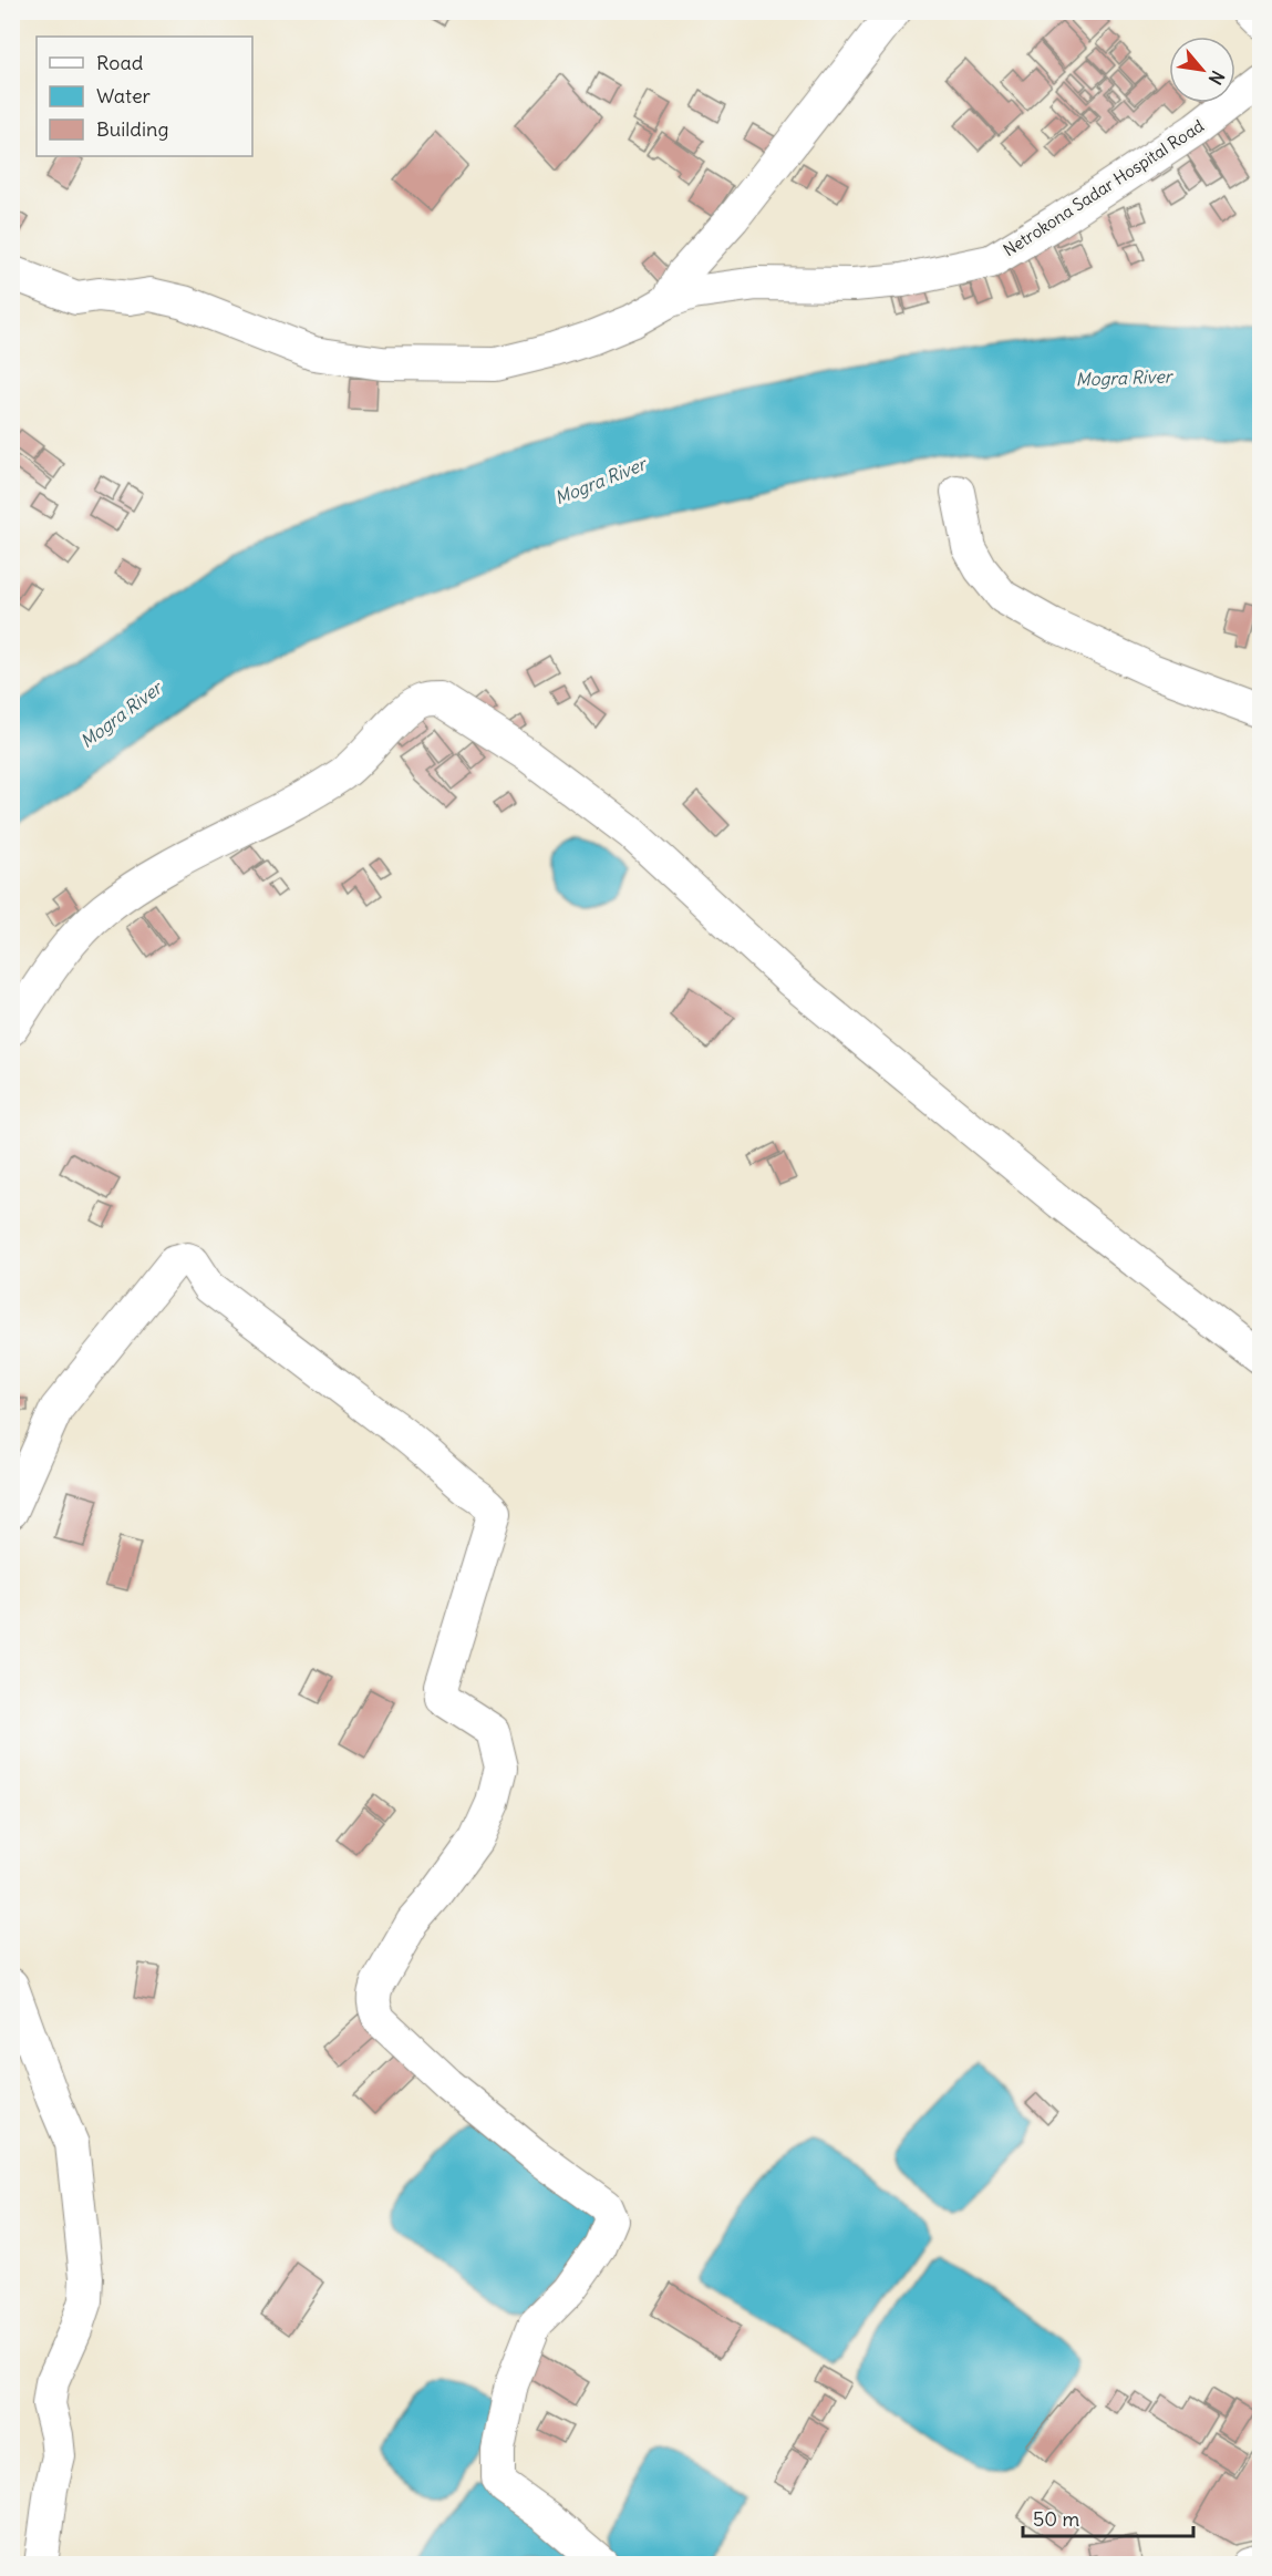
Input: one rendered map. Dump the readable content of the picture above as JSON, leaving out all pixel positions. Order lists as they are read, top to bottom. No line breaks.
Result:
{"streets":{"street":["Netrokona Sadar Hospital Road"]},"water":["Mogra River"],"legend":["Road","Water","Building"],"scale_bar":"50 m","north":"bottom right"}
